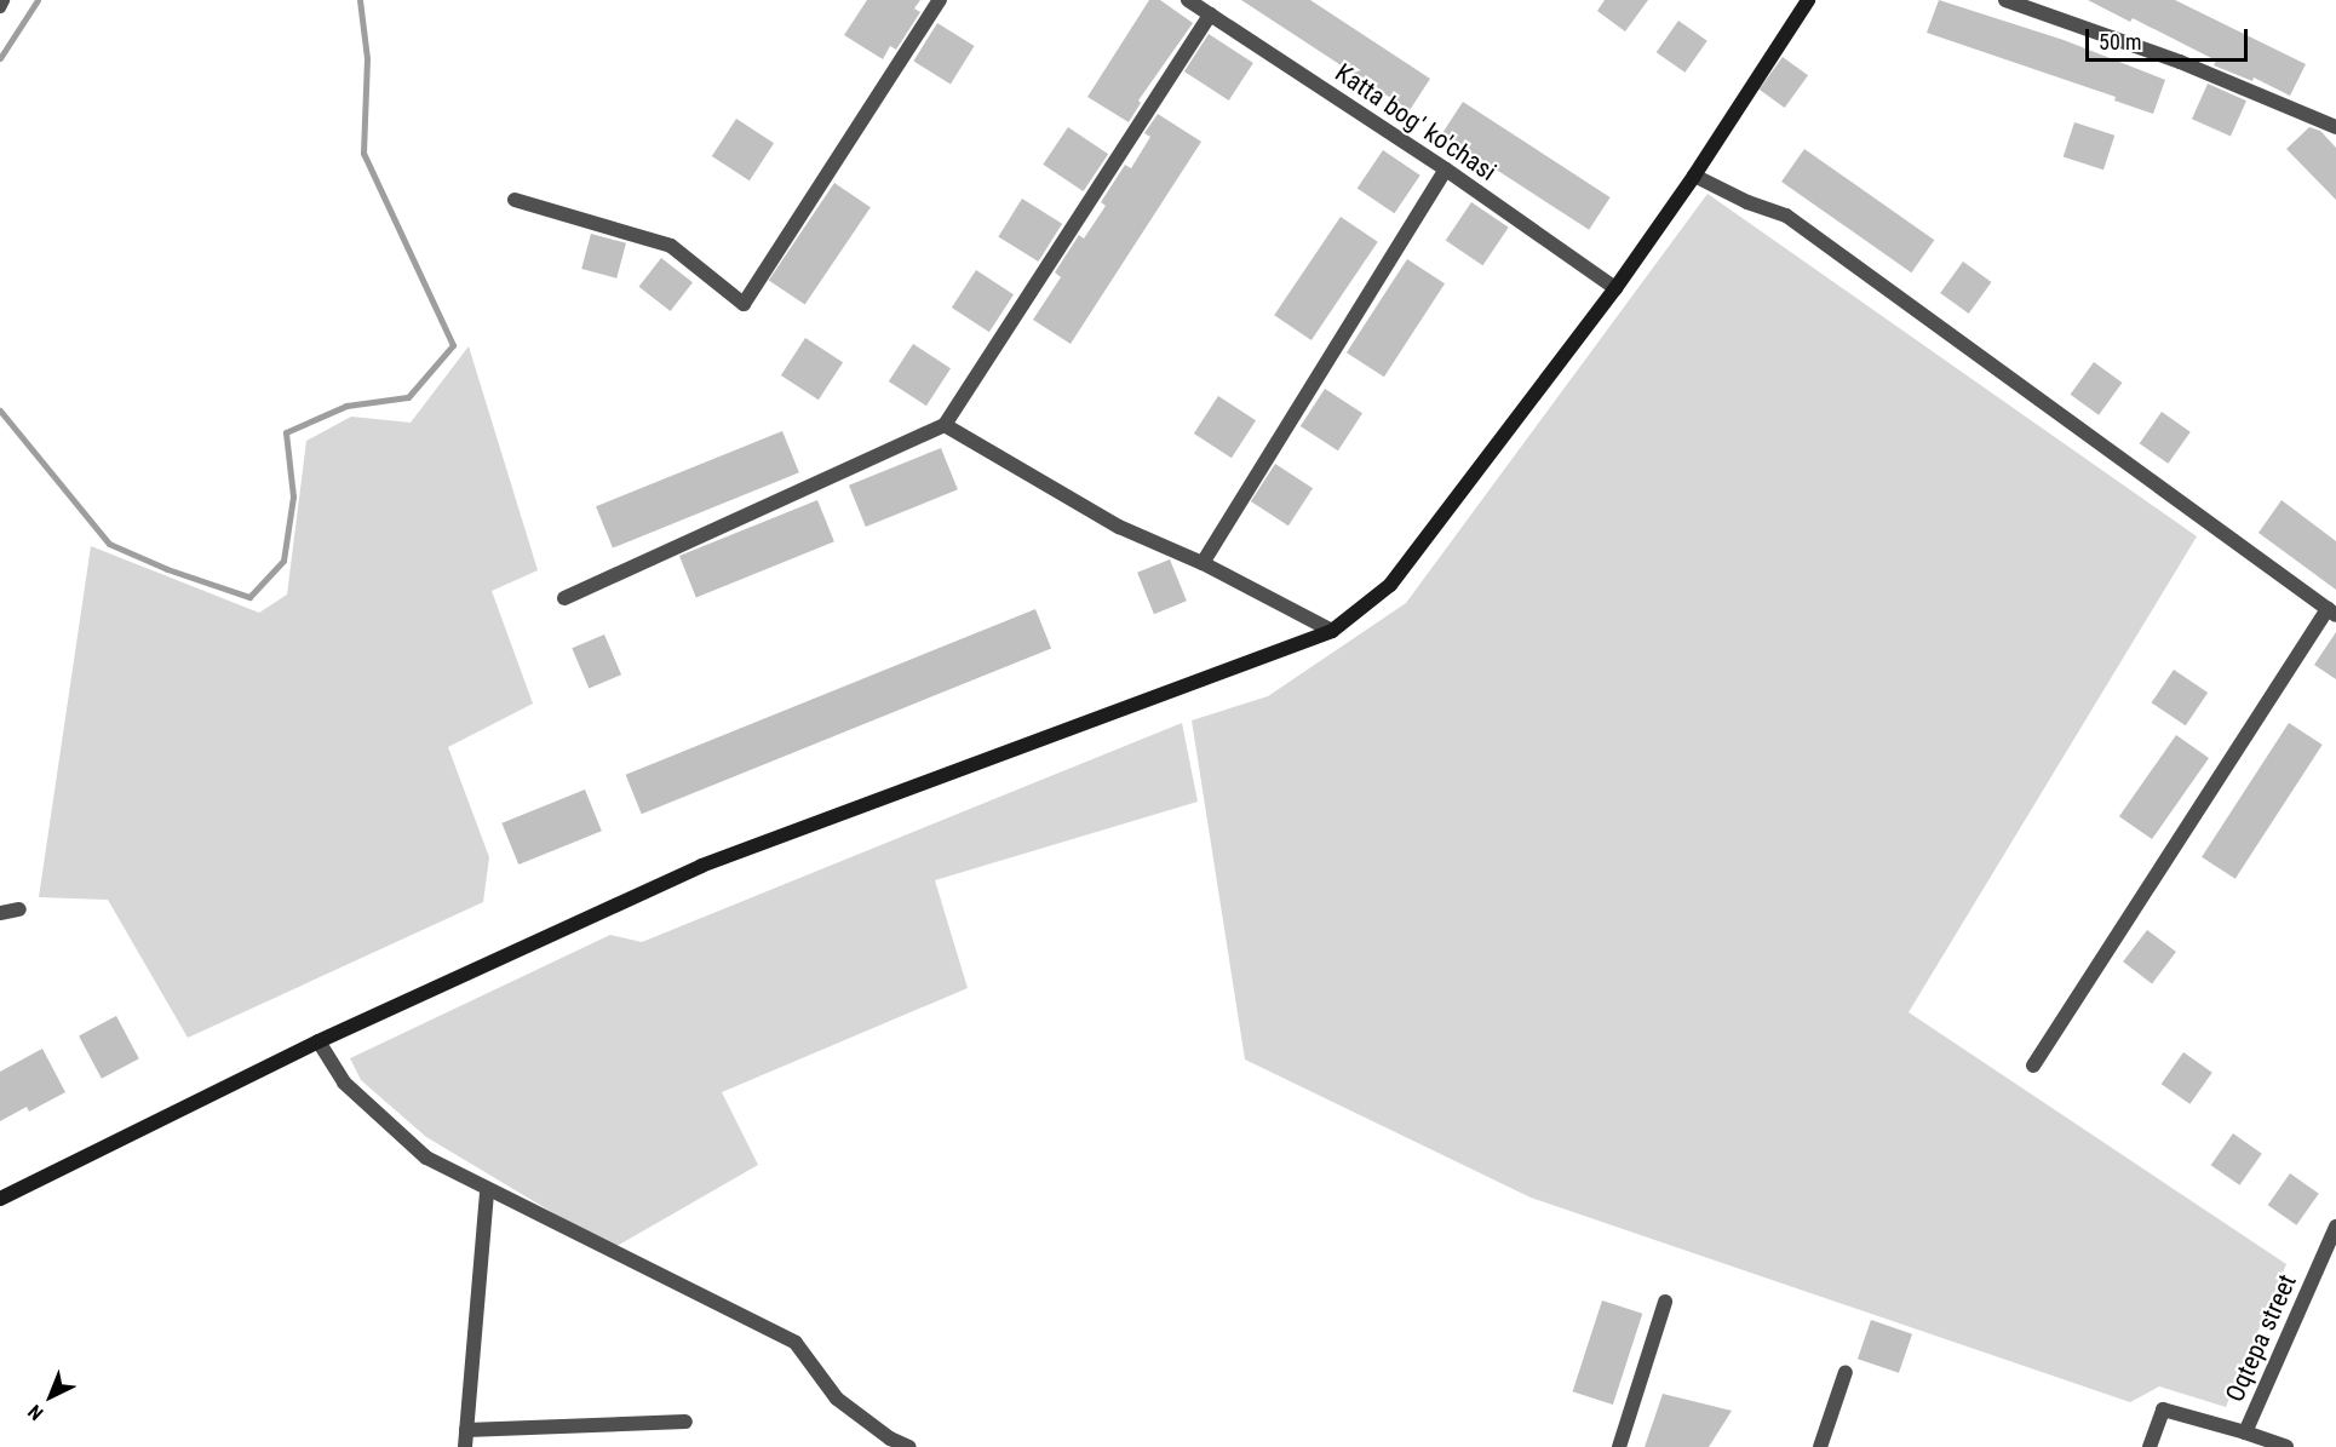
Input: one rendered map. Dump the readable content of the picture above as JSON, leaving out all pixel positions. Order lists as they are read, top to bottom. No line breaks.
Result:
{"streets":{"street":["Katta bog' ko'chasi","Oqtepa street"]},"scale_bar":"50 m","north":"bottom left"}
